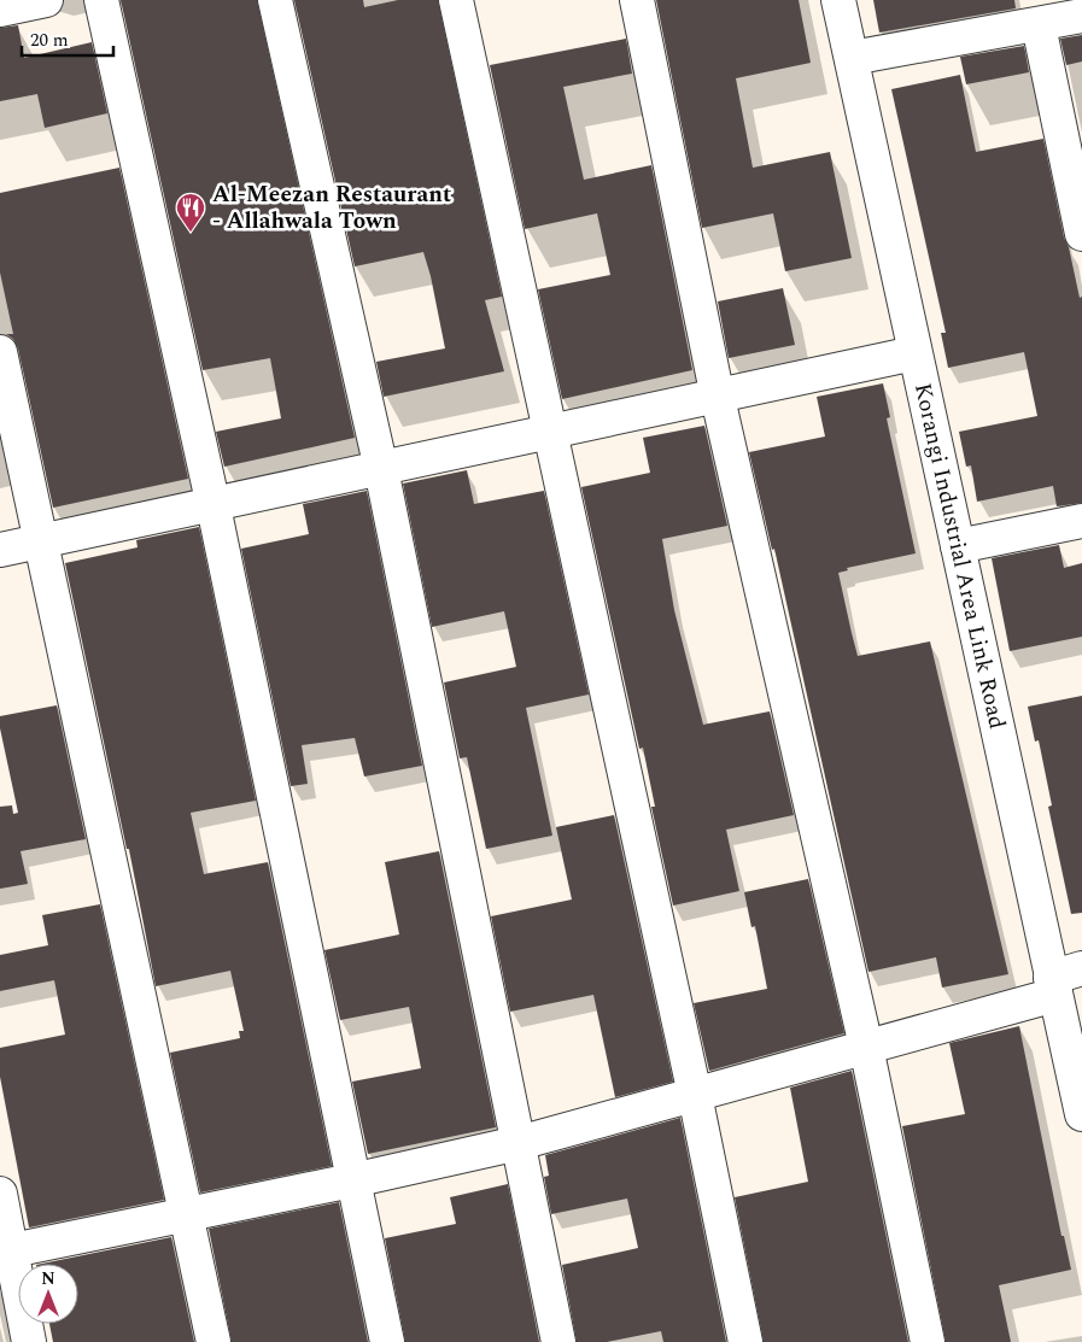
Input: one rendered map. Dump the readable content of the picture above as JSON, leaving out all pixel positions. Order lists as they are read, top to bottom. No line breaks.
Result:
{"streets":{"street":["Korangi Industrial Area Link Road"]},"places":{"restaurant":["Al-Meezan Restaurant - Allahwala Town"]},"scale_bar":"20 m","north":"top"}
